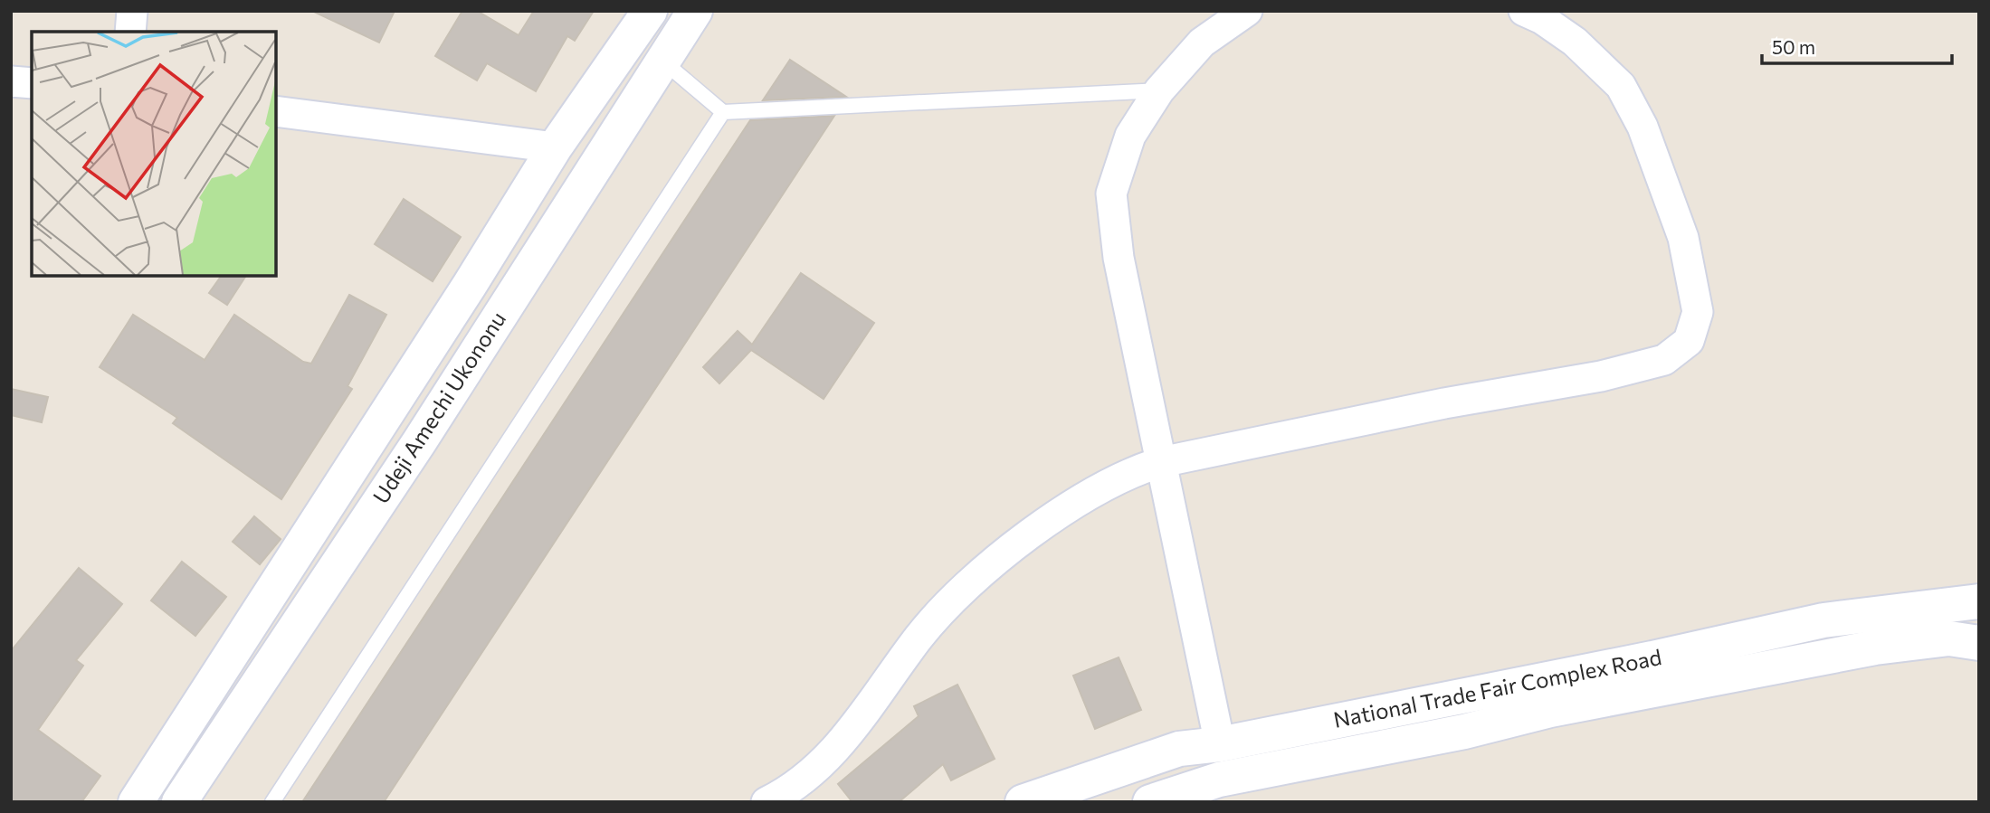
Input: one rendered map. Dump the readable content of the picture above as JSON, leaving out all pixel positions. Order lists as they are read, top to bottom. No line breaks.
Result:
{"streets":{"main road":["Udeji Amechi Ukononu","National Trade Fair Complex Road"]},"scale_bar":"50 m"}
